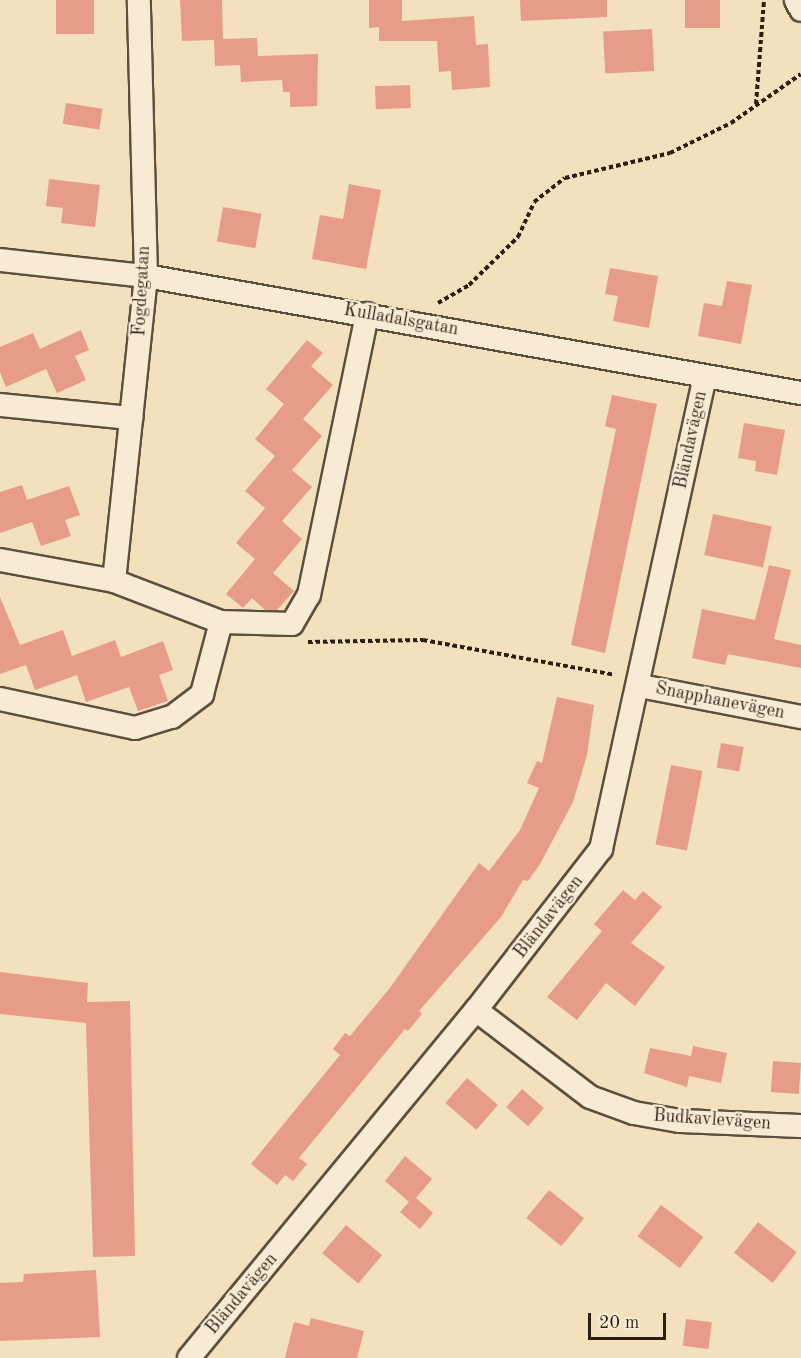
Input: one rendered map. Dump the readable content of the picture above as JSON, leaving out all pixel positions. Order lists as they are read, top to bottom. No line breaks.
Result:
{"streets":{"street":["Fogdegatan","Kulladalsgatan","Bländavägen","Snapphanevägen","Budkavlevägen"]},"crossings":[["Fogdegatan","Kulladalsgatan"],["Kulladalsgatan","Bländavägen"],["Bländavägen","Snapphanevägen"],["Bländavägen","Budkavlevägen"]],"scale_bar":"20 m"}
